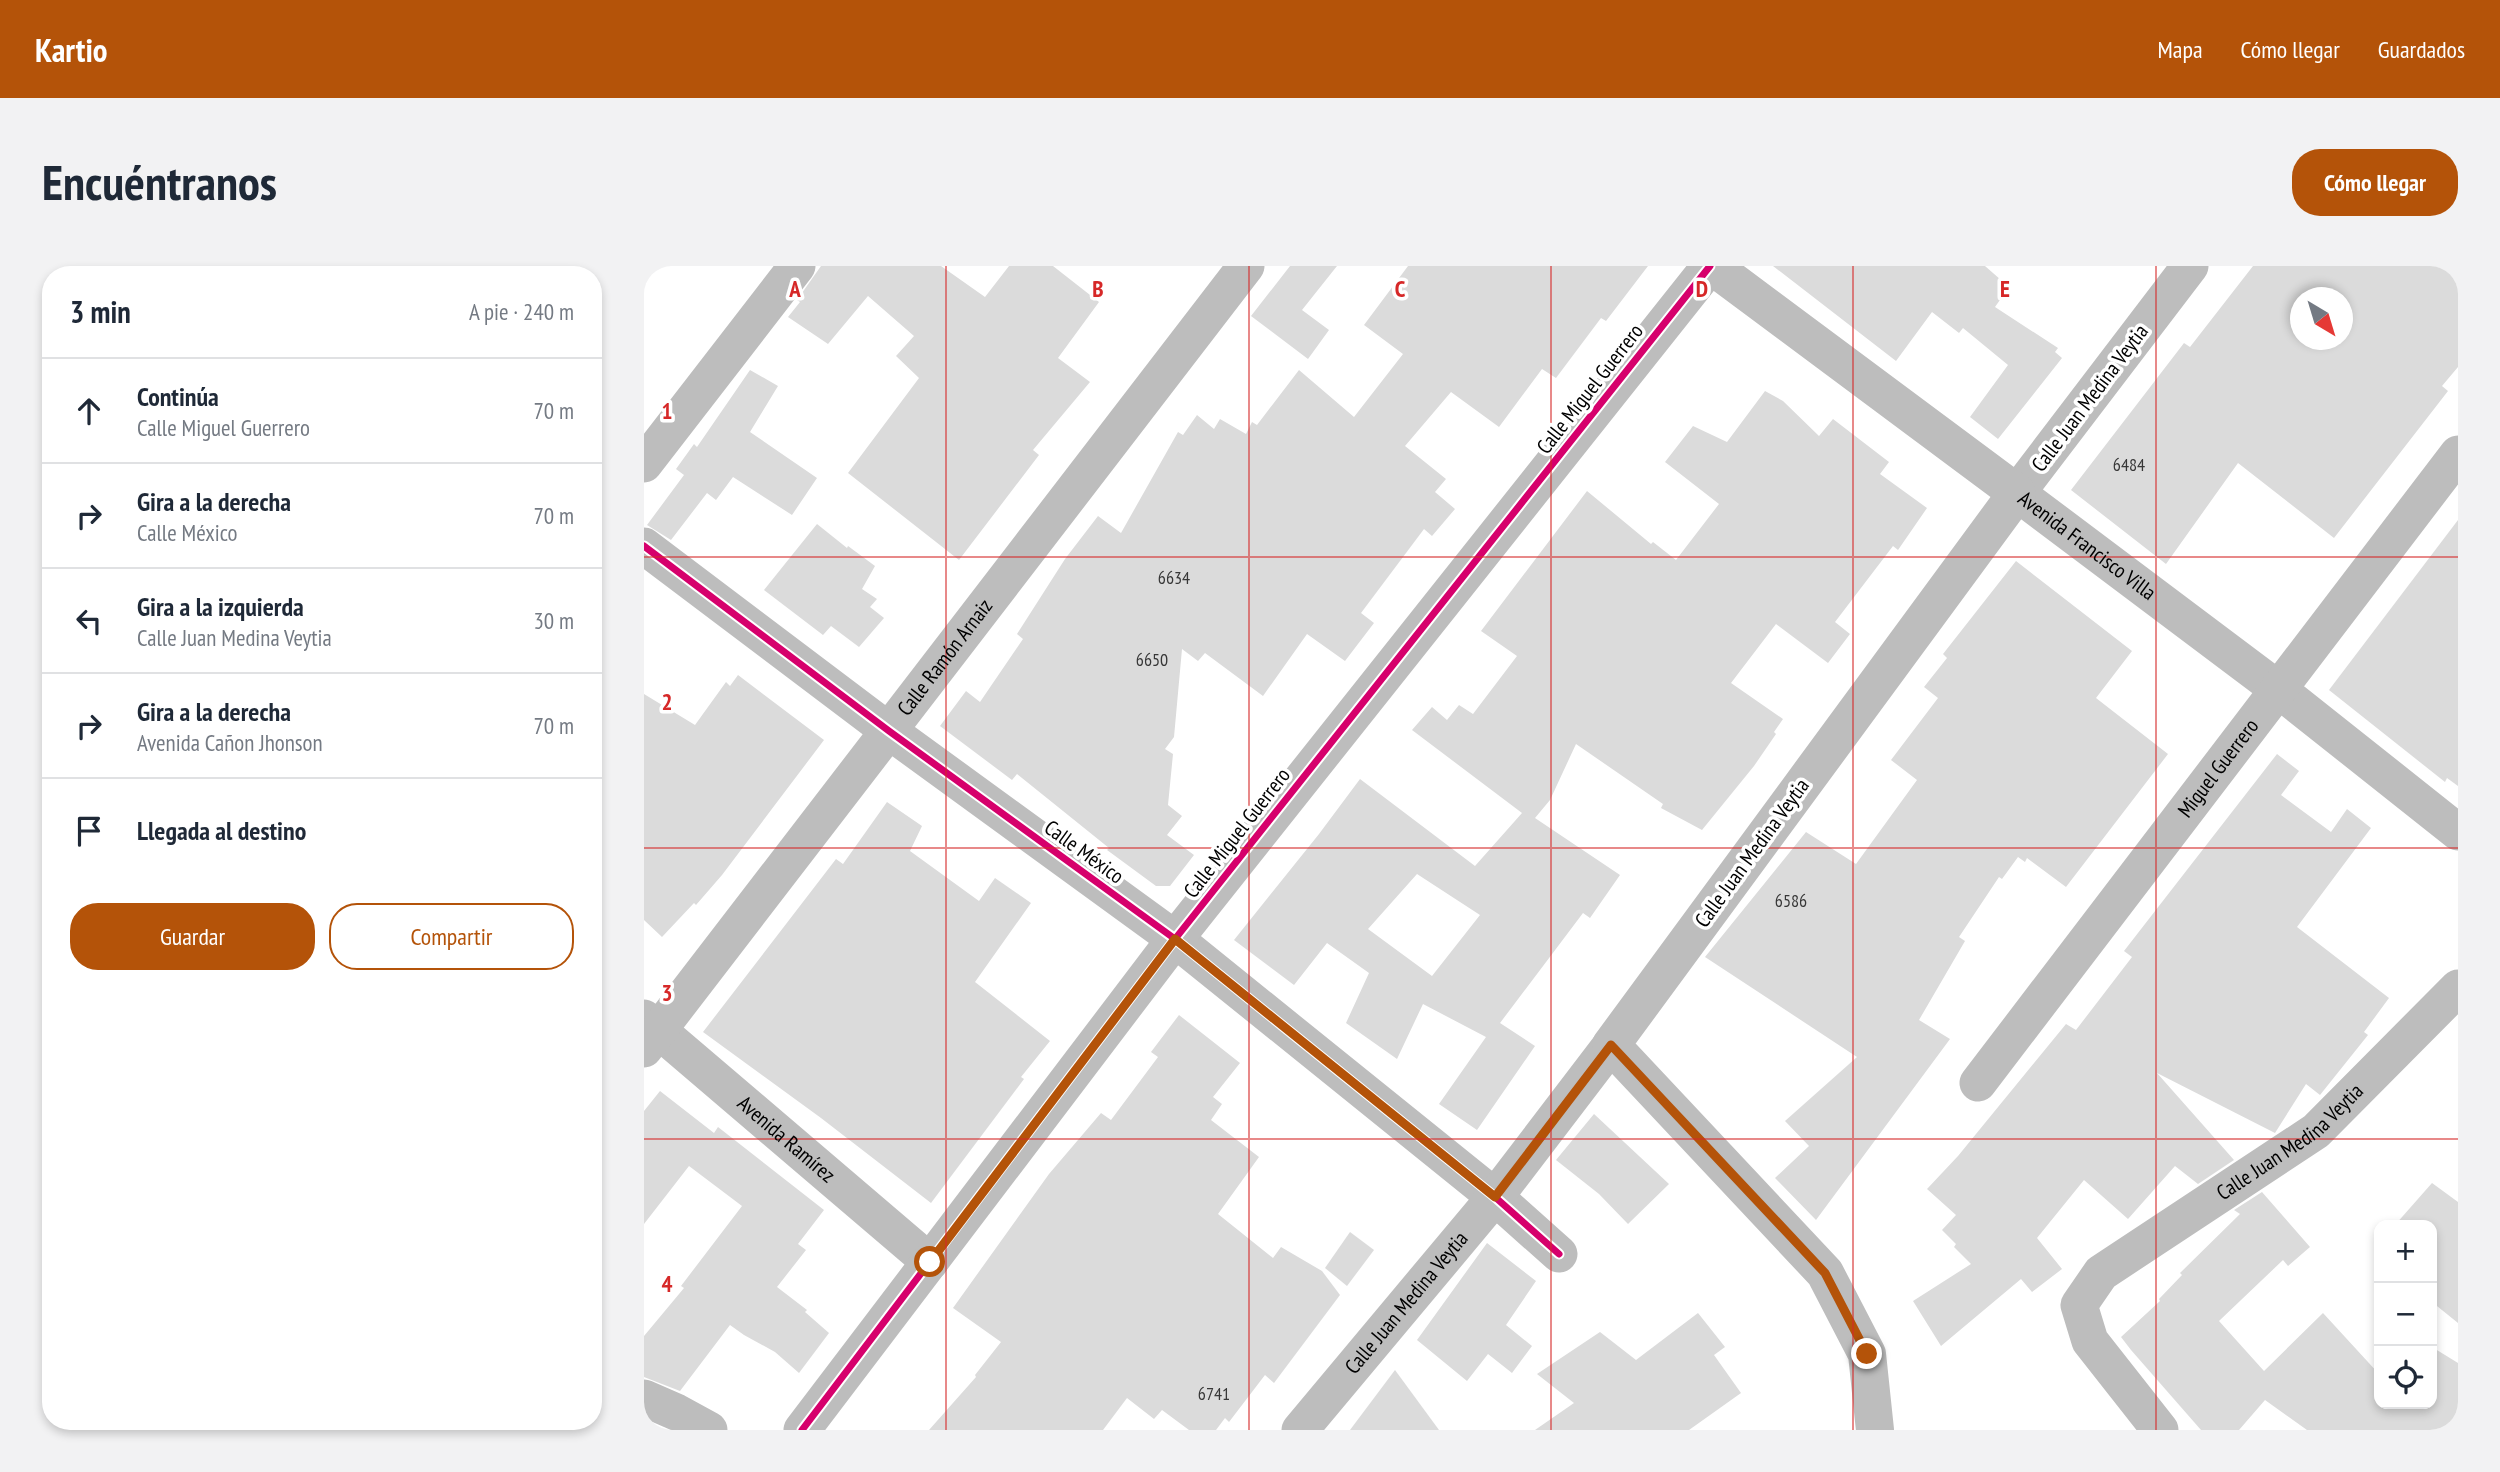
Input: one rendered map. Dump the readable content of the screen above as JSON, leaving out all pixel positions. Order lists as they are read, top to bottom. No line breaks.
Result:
{"streets":{"main road":["Calle Juan Medina Veytia","Avenida Francisco Villa"],"street":["Calle Miguel Guerrero","Calle Ramón Arnaiz","Miguel Guerrero","Calle México","Avenida Ramírez"]},"crossings":[["Calle Miguel Guerrero","Avenida Francisco Villa"],["Calle Miguel Guerrero","Calle México"],["Calle Miguel Guerrero","Avenida Ramírez"],["Calle Juan Medina Veytia","Avenida Francisco Villa"],["Calle Juan Medina Veytia","Calle México"],["Avenida Francisco Villa","Miguel Guerrero"],["Calle Ramón Arnaiz","Calle México"],["Calle Ramón Arnaiz","Avenida Ramírez"]],"house_numbers":["6484","6634","6650","6586","6741"],"north":"bottom right","page":{"header":"Kartio","nav":["Mapa","Cómo llegar","Guardados"],"buttons":["Cómo llegar",["Guardar","Compartir"]],"title":"Encuéntranos","heading":["3 min","A pie · 240 m"],"list":[["Continúa","Calle Miguel Guerrero","70 m"],["Gira a la derecha","Calle México","70 m"],["Gira a la izquierda","Calle Juan Medina Veytia","30 m"],["Gira a la derecha","Avenida Cañon Jhonson","70 m"],"Llegada al destino"],"map_buttons":["+","−"]},"grid":{"columns":["A","B","C","D","E"],"rows":["1","2","3","4"]}}
